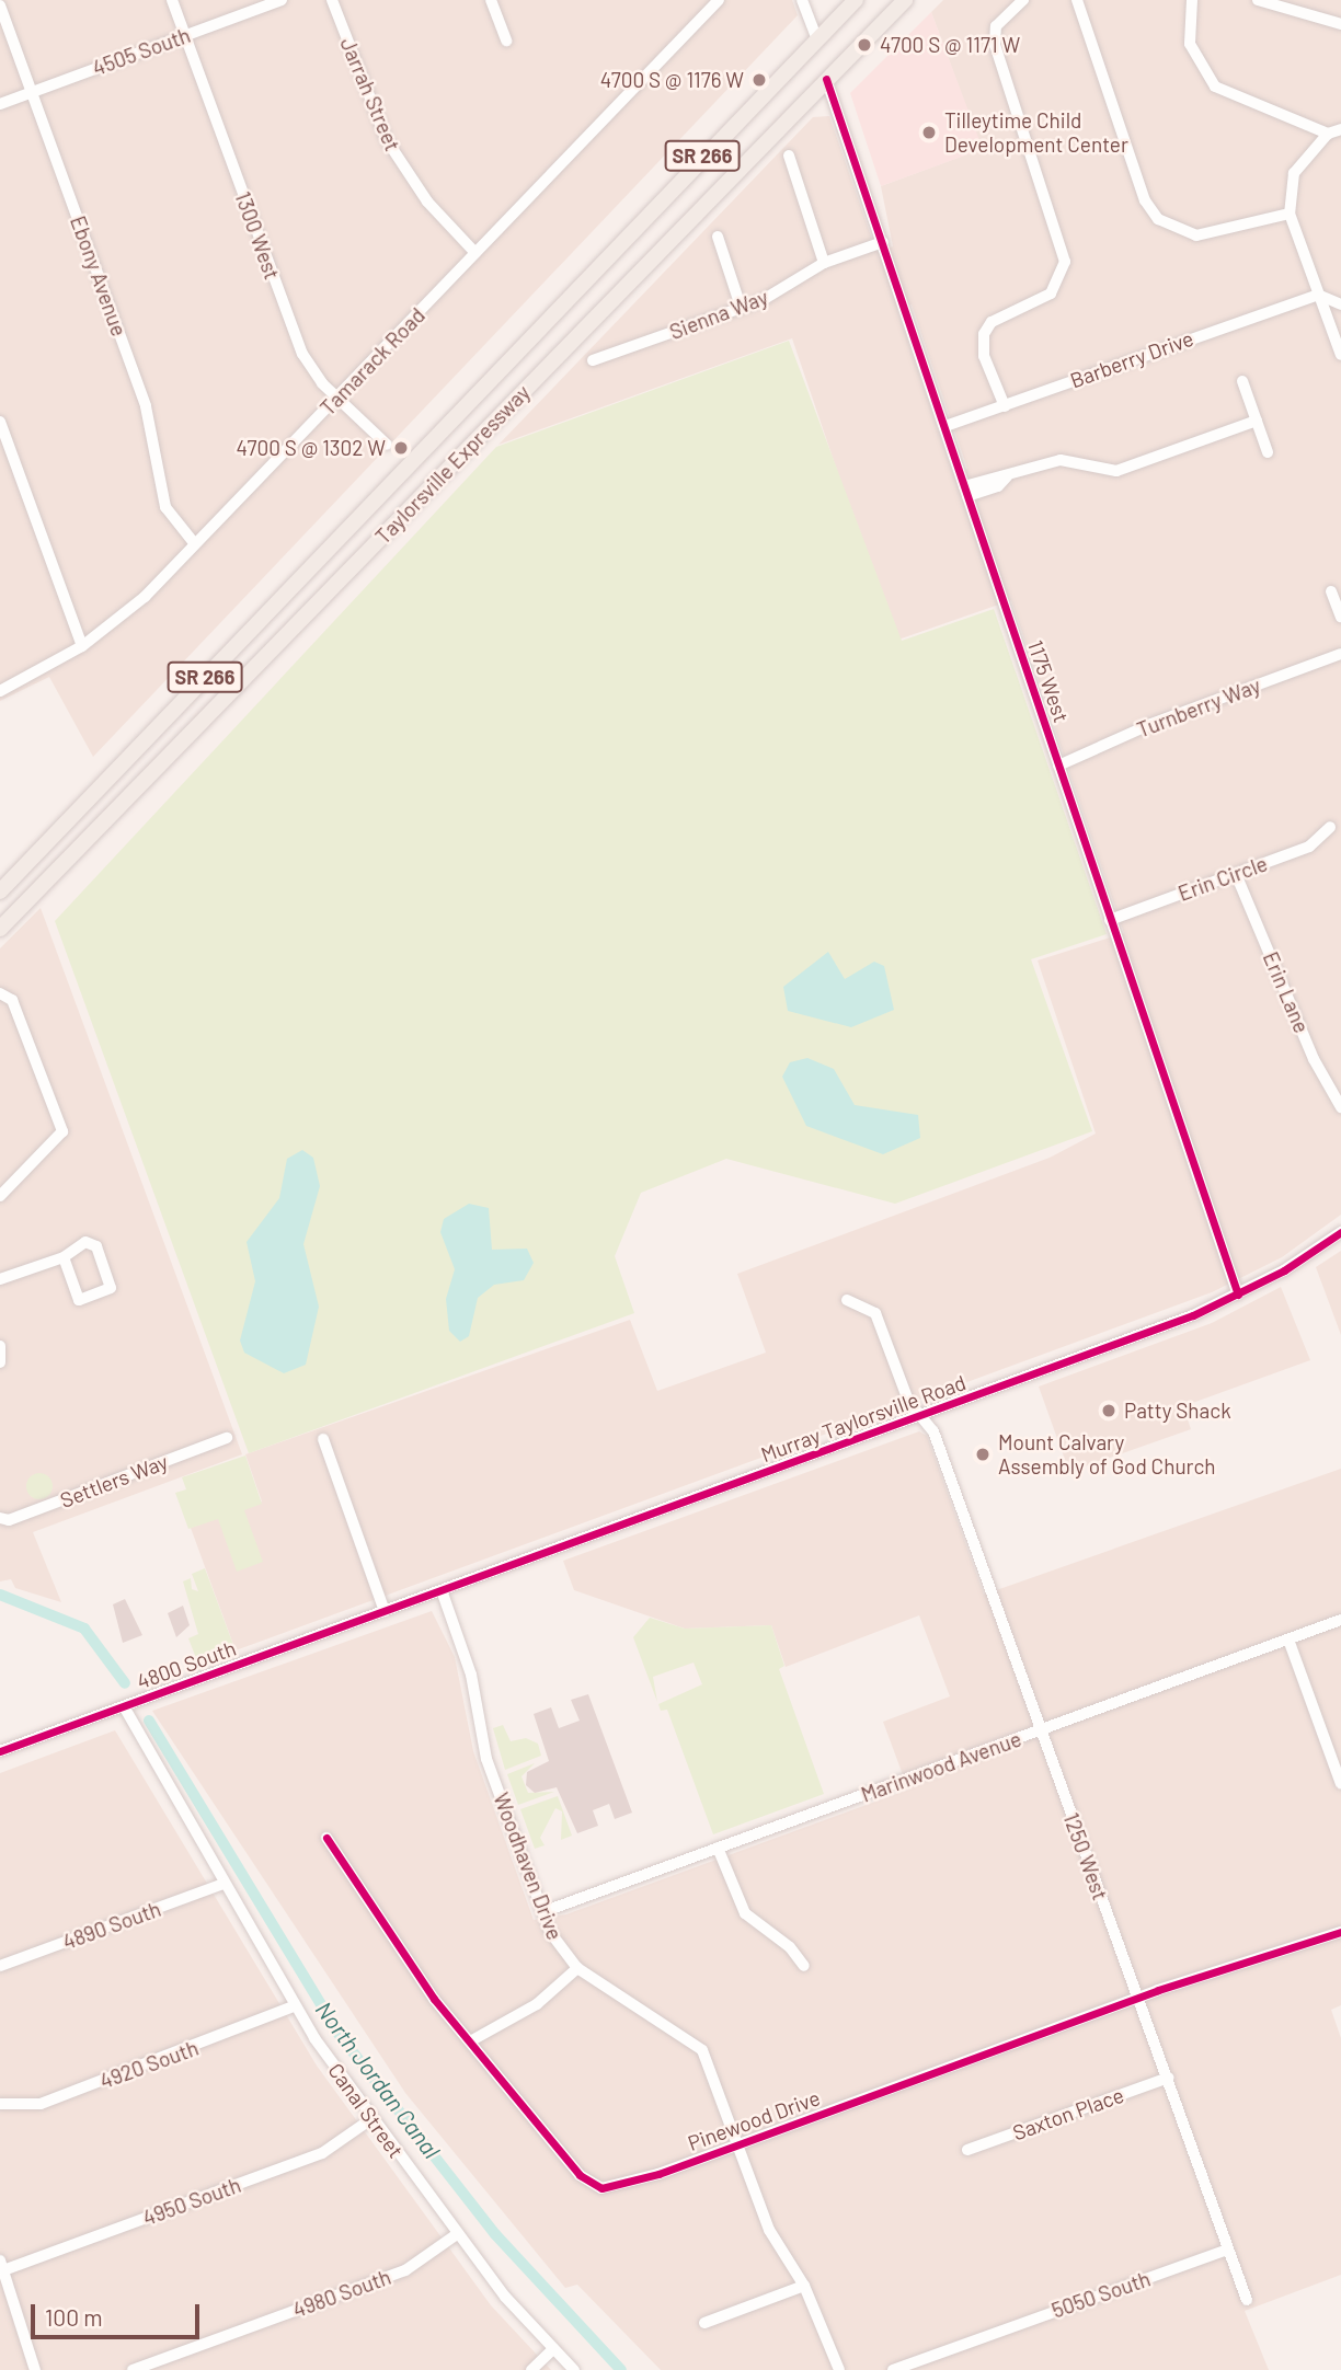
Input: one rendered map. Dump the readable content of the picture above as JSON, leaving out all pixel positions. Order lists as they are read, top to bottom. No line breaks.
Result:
{"streets":{"main road":["SR 266","Taylorsville Expressway"],"street":["4505 South","Jarrah Street","1300 West","Ebony Avenue","Sienna Way","Barberry Drive","Tamarack Road","1175 West","Turnberry Way","Erin Circle","Erin Lane","Murray Taylorsville Road","Settlers Way","4800 South","Marinwood Avenue","1250 West","Woodhaven Drive","4890 South","4920 South","Canal Street","Saxton Place","Pinewood Drive","4950 South","4980 South","5050 South"]},"crossings":[["4505 South","1300 West"],["4505 South","Ebony Avenue"],["Jarrah Street","Tamarack Road"],["1300 West","Tamarack Road"],["Ebony Avenue","Tamarack Road"],["Sienna Way","1175 West"],["Barberry Drive","1175 West"],["Taylorsville Expressway","1175 West"],["1175 West","Turnberry Way"],["1175 West","Erin Circle"],["1175 West","Murray Taylorsville Road"],["Erin Circle","Erin Lane"],["Murray Taylorsville Road","4800 South"],["Murray Taylorsville Road","1250 West"],["Murray Taylorsville Road","Woodhaven Drive"],["4800 South","Canal Street"],["Marinwood Avenue","1250 West"],["Marinwood Avenue","Woodhaven Drive"],["1250 West","Saxton Place"],["1250 West","Pinewood Drive"],["1250 West","5050 South"],["Woodhaven Drive","Pinewood Drive"],["4890 South","Canal Street"],["4920 South","Canal Street"],["Canal Street","4950 South"],["Canal Street","4980 South"]],"water":["North Jordan Canal"],"places":["4700 S @ 1171 W","4700 S @ 1176 W","Tilleytime Child Development Center","4700 S @ 1302 W","Patty Shack","Mount Calvary Assembly of God Church"],"scale_bar":"100 m"}
